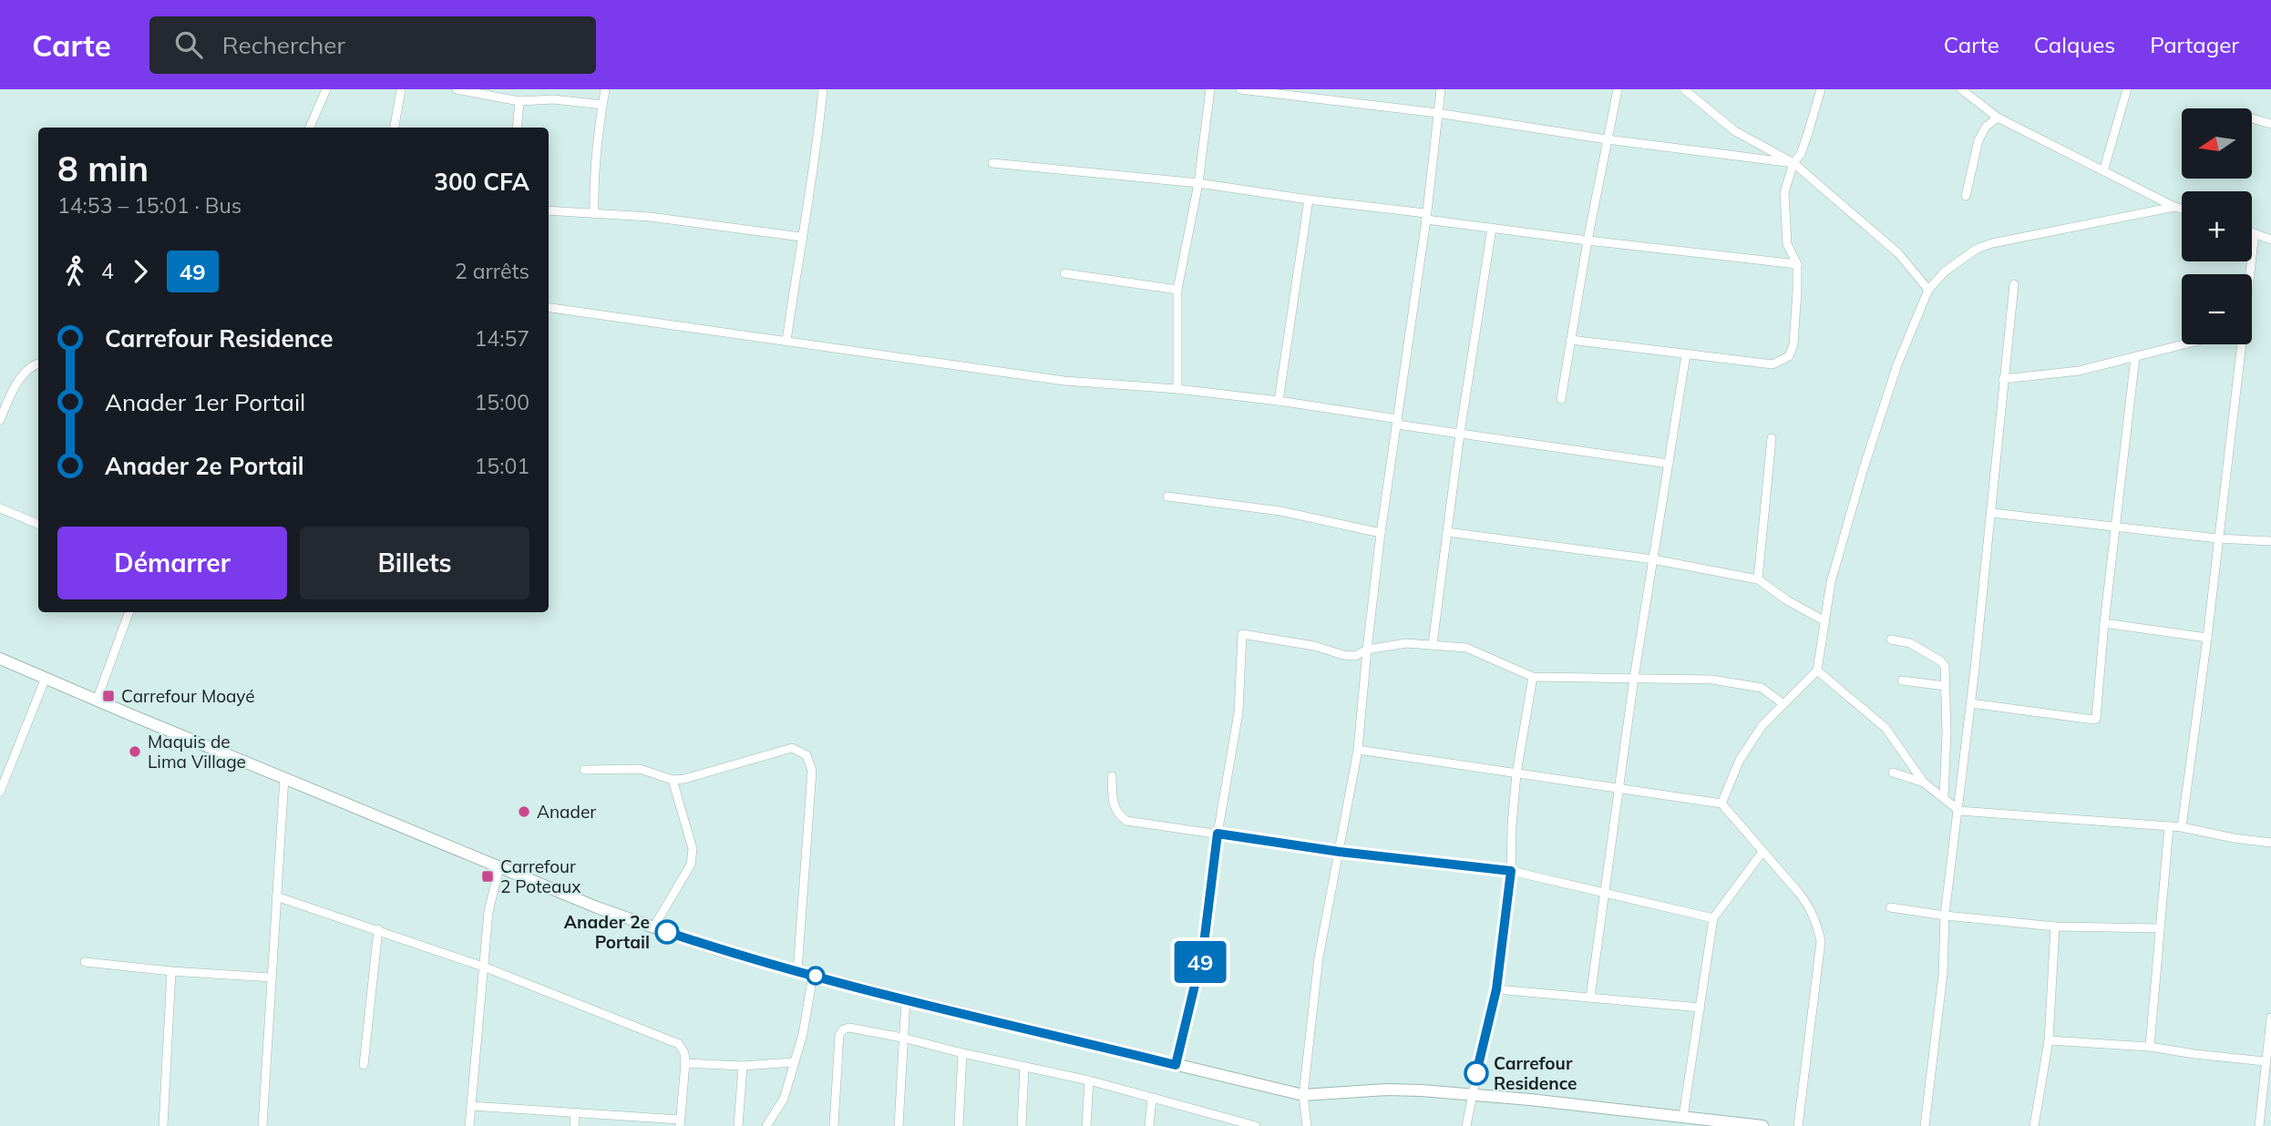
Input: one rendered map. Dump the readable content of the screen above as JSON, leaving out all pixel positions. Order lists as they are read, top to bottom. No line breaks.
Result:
{"places":{"transit":["Carrefour Moayé","Carrefour 2 Poteaux"],"other":["Maquis de Lima Village","Anader","Anader 2e Portail","Carrefour Residence"]},"lines":["bus line 49"],"north":"left","page":{"header":"Carte","search":"Rechercher","nav":["Carte","Calques","Partager"],"on_map":"49","map_buttons":["+","−"],"heading":["8 min","14:53 – 15:01 · Bus","300 CFA"],"legs":["4","49","2 arrêts"],"list":[{"name":"Carrefour Residence","value":"14:57"},{"name":"Anader 1er Portail","value":"15:00"},{"name":"Anader 2e Portail","value":"15:01"}],"buttons":["Démarrer","Billets"]}}
